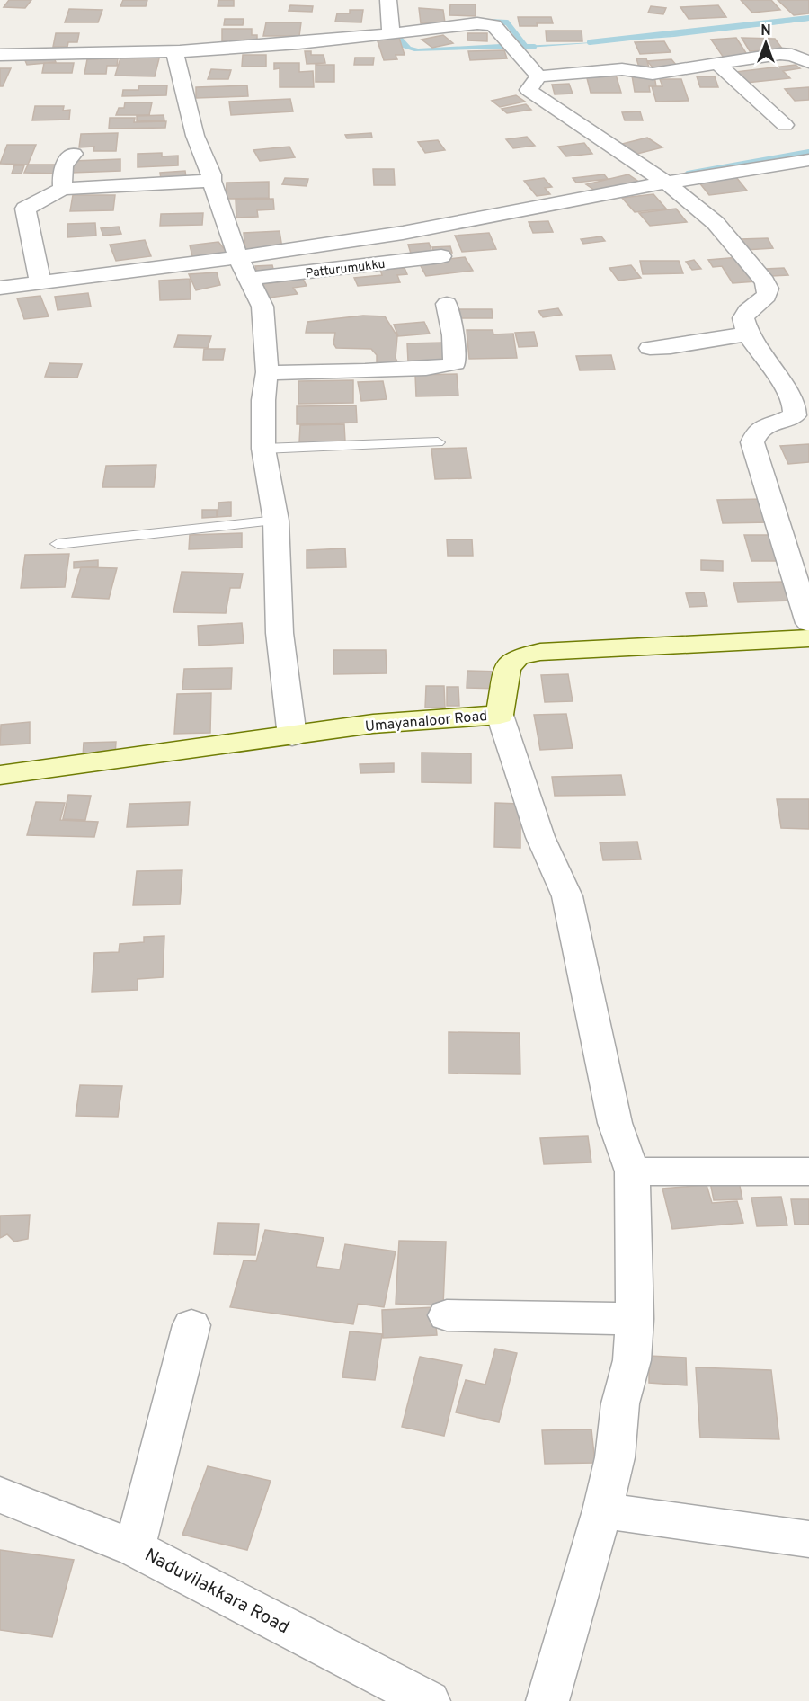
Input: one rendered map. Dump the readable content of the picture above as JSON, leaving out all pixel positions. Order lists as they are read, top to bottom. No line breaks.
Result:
{"streets":{"main road":["Umayanaloor Road"],"street":["Patturumukku","Naduvilakkara Road"]},"north":"top"}
